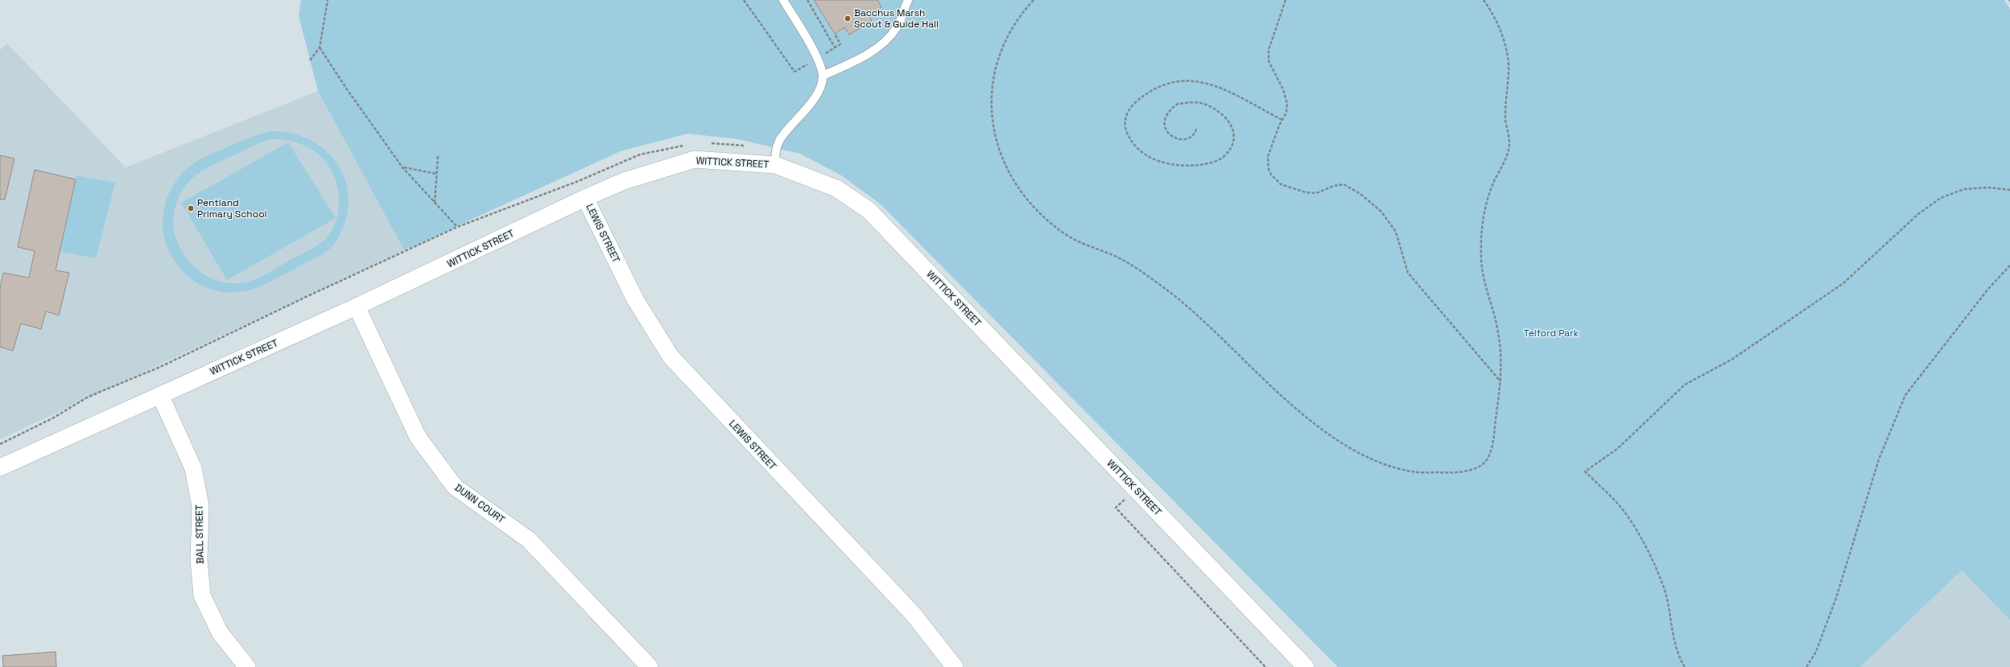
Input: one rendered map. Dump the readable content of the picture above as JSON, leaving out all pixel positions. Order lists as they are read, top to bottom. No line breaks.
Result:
{"streets":{"street":["WITTICK STREET","LEWIS STREET","DUNN COURT","BALL STREET"]},"crossings":[["WITTICK STREET","LEWIS STREET"],["WITTICK STREET","DUNN COURT"],["WITTICK STREET","BALL STREET"]],"parks":["Telford Park"],"places":["Bacchus Marsh Scout & Guide Hall","Pentland Primary School"]}
